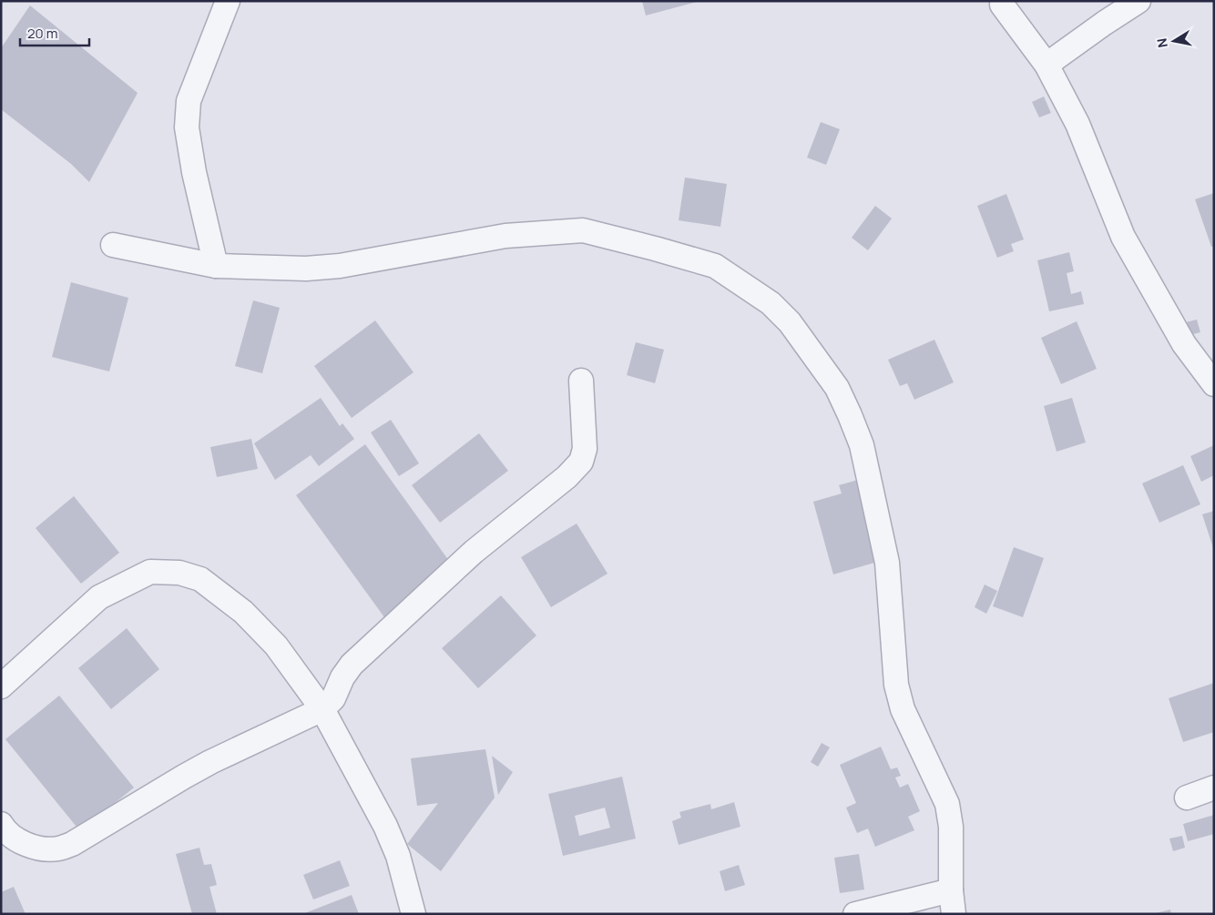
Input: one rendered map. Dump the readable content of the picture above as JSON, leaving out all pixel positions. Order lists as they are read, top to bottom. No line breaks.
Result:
{"scale_bar":"20 m","north":"left"}
